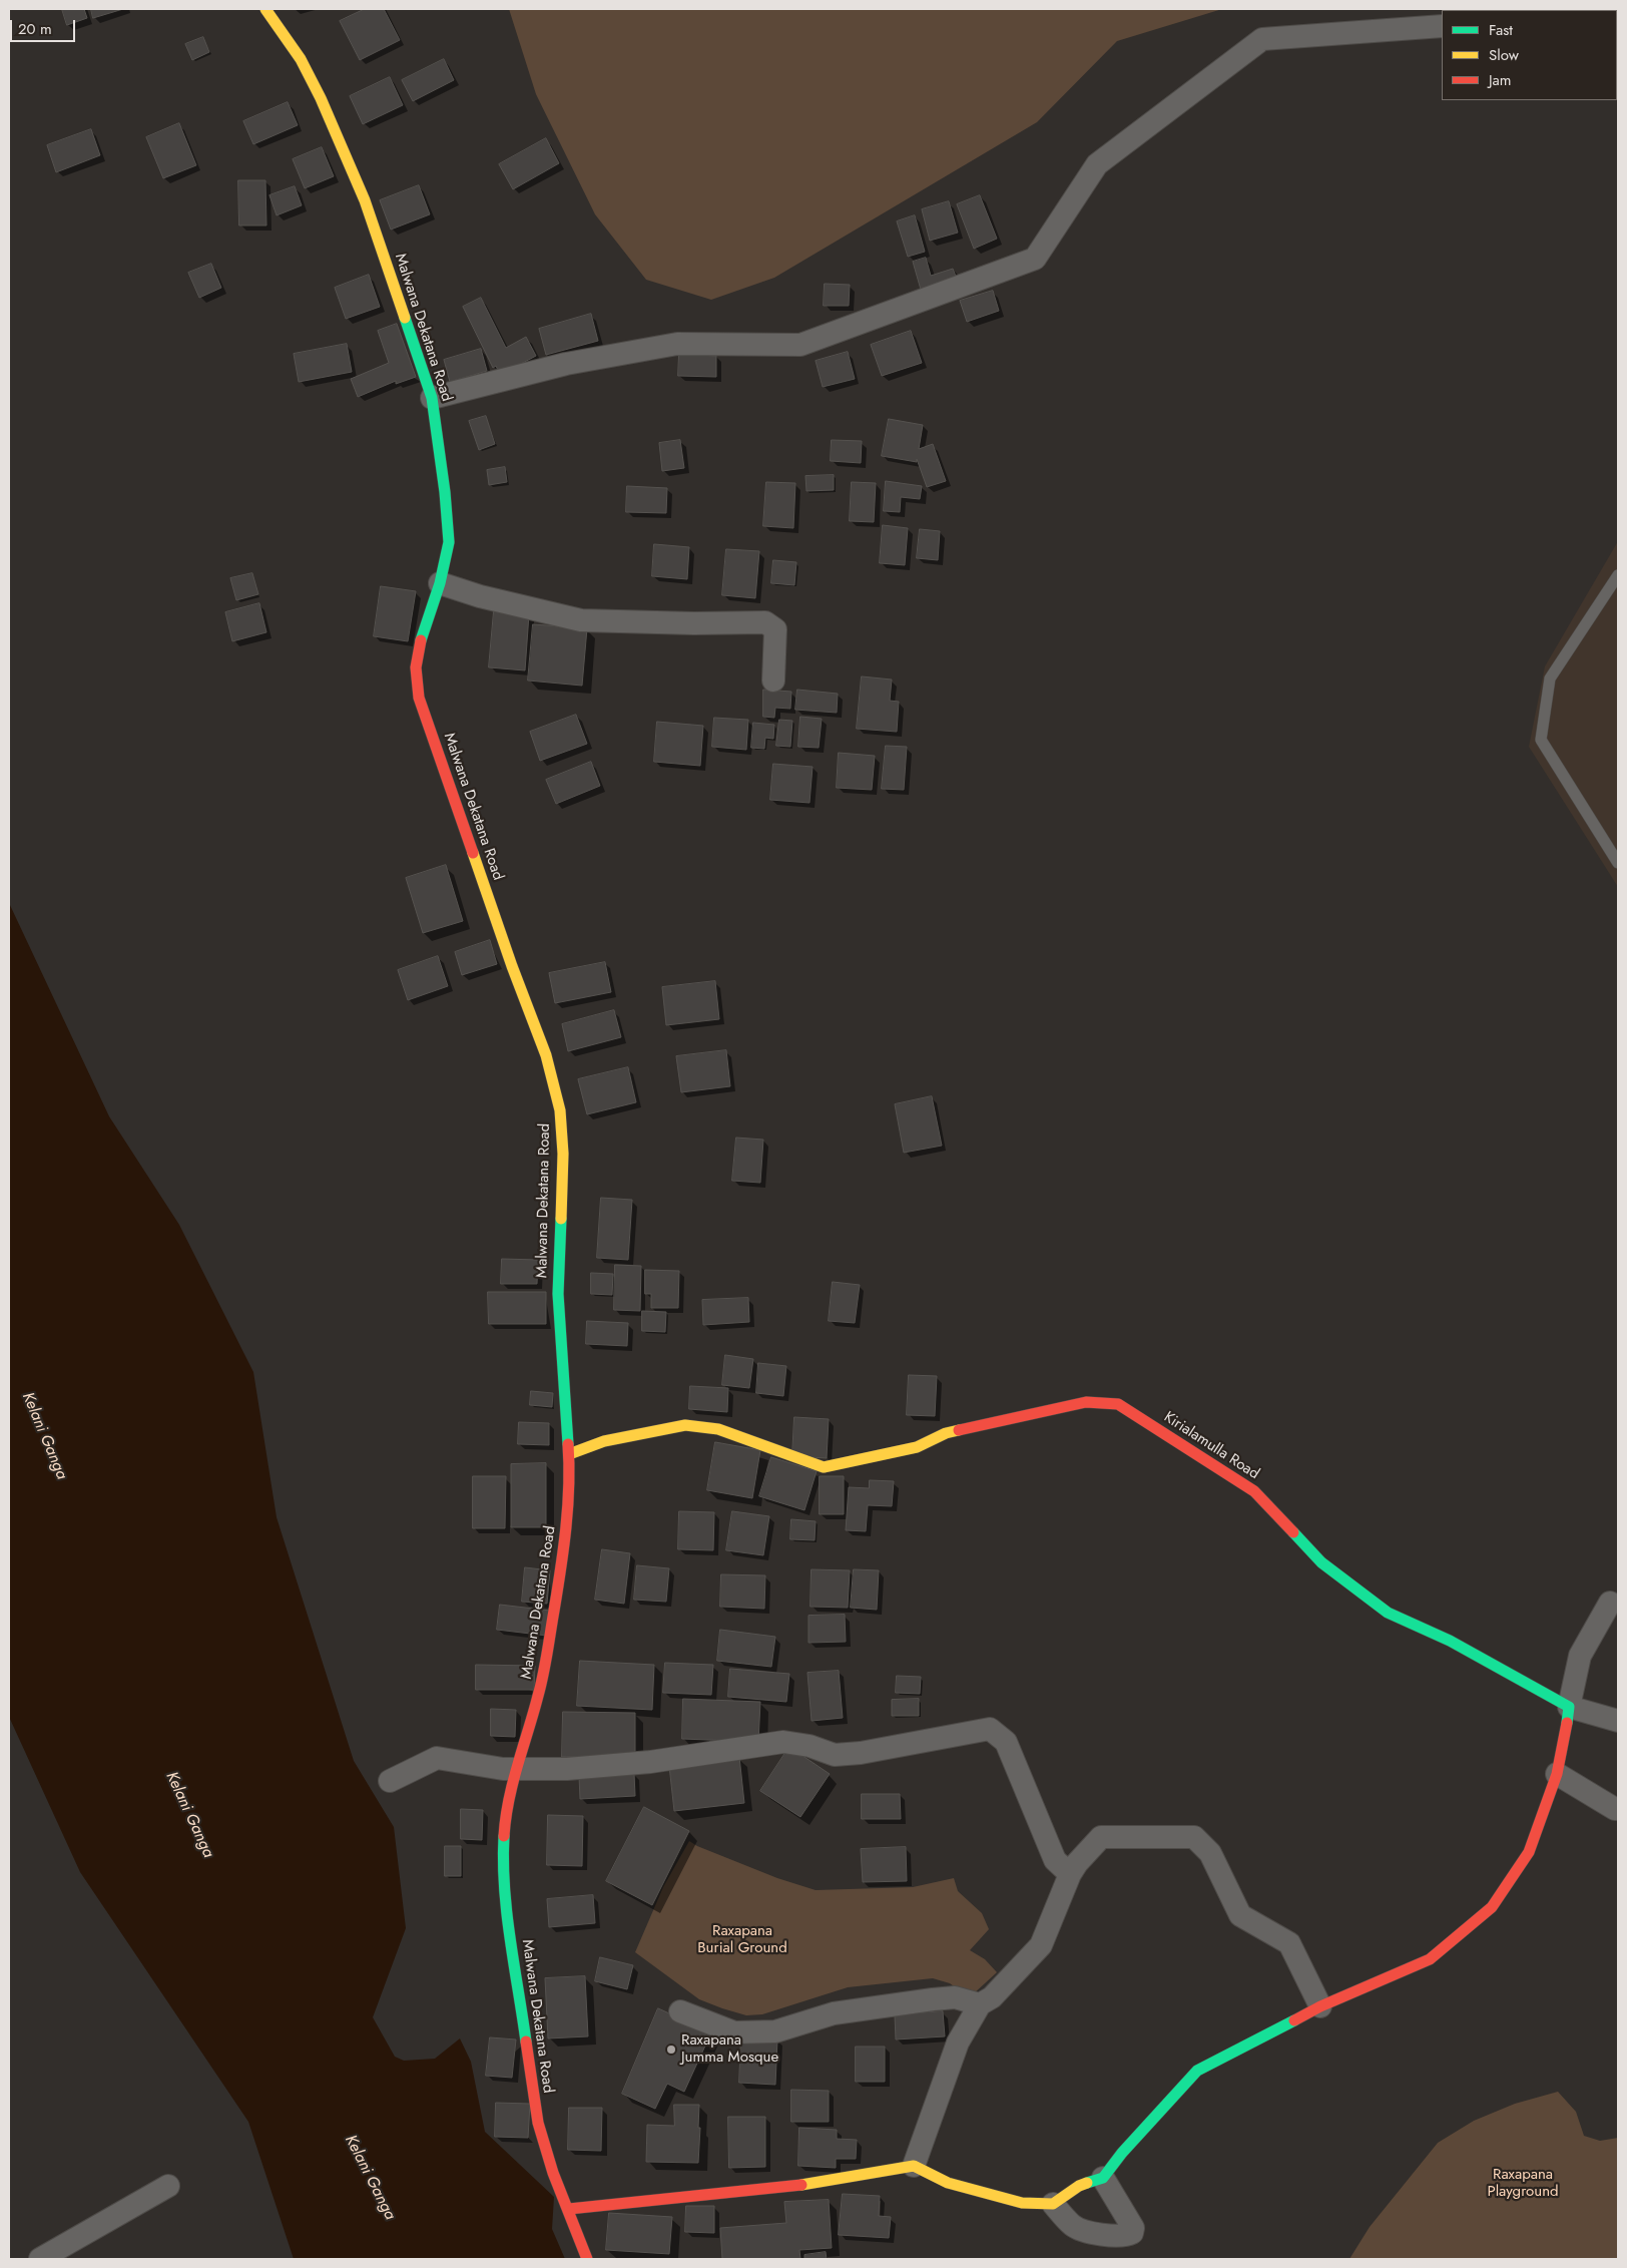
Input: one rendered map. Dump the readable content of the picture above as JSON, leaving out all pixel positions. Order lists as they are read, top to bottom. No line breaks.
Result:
{"streets":{"street":["Malwana Dekatana Road","Kirialamulla Road"]},"crossings":[["Malwana Dekatana Road","Kirialamulla Road"]],"water":["Kelani Ganga"],"parks":["Raxapana Burial Ground","Raxapana Playground"],"places":["Raxapana Jumma Mosque"],"legend":["Fast","Slow","Jam"],"scale_bar":"20 m"}
